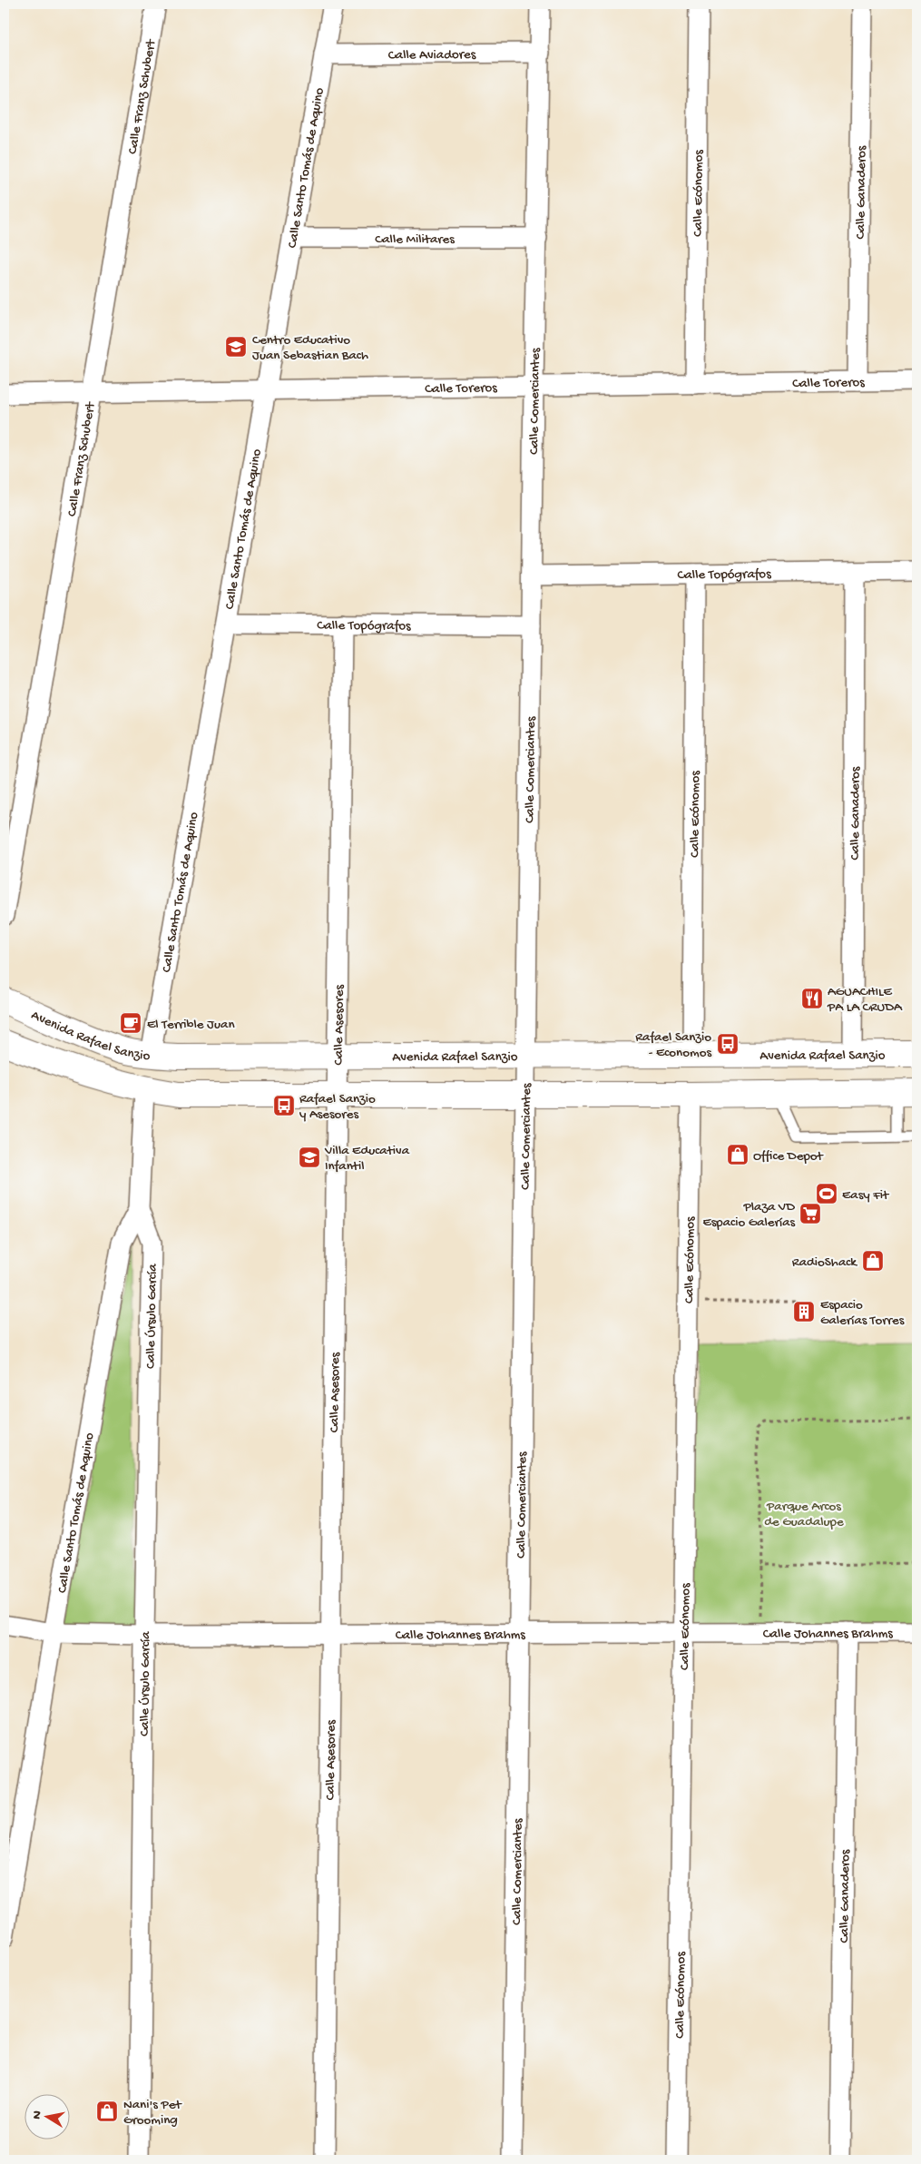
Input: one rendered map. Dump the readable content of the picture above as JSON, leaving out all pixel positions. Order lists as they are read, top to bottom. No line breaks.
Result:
{"streets":{"main road":["Avenida Rafael Sanzio"],"street":["Calle Aviadores","Calle Franz Schubert","Calle Santo Tomás de Aquino","Calle Ganaderos","Calle Ecónomos","Calle Militares","Calle Toreros","Calle Comerciantes","Calle Topógrafos","Calle Asesores","Calle Úrsulo García","Calle Johannes Brahms"]},"crossings":[["Calle Aviadores","Calle Santo Tomás de Aquino"],["Calle Aviadores","Calle Comerciantes"],["Calle Franz Schubert","Calle Toreros"],["Calle Santo Tomás de Aquino","Calle Militares"],["Calle Santo Tomás de Aquino","Calle Toreros"],["Calle Santo Tomás de Aquino","Calle Topógrafos"],["Calle Santo Tomás de Aquino","Avenida Rafael Sanzio"],["Calle Santo Tomás de Aquino","Calle Úrsulo García"],["Calle Santo Tomás de Aquino","Calle Johannes Brahms"],["Calle Ganaderos","Calle Toreros"],["Calle Ganaderos","Calle Topógrafos"],["Calle Ganaderos","Avenida Rafael Sanzio"],["Calle Ganaderos","Calle Johannes Brahms"],["Calle Ecónomos","Calle Toreros"],["Calle Ecónomos","Calle Topógrafos"],["Calle Ecónomos","Avenida Rafael Sanzio"],["Calle Ecónomos","Calle Johannes Brahms"],["Calle Militares","Calle Comerciantes"],["Calle Toreros","Calle Comerciantes"],["Calle Comerciantes","Calle Topógrafos"],["Calle Comerciantes","Avenida Rafael Sanzio"],["Calle Comerciantes","Calle Johannes Brahms"],["Calle Topógrafos","Calle Asesores"],["Calle Asesores","Avenida Rafael Sanzio"],["Calle Asesores","Calle Johannes Brahms"],["Calle Úrsulo García","Calle Johannes Brahms"]],"parks":["Parque Arcos de Guadalupe"],"places":{"school or university":["Centro Educativo Juan Sebastian Bach","Villa Educativa Infantil"],"restaurant":["AGUACHILE PA LA CRUDA"],"cafe":["El Terrible Juan"],"bus stop":["Rafael Sanzio - Economos","Rafael Sanzio y Asesores"],"shop":["Office Depot","RadioShack","Nani's Pet Grooming"],"sports":["Easy Fit"],"supermarket":["Plaza VD Espacio Galerías"],"building":["Espacio Galerías Torres"]},"north":"left"}
